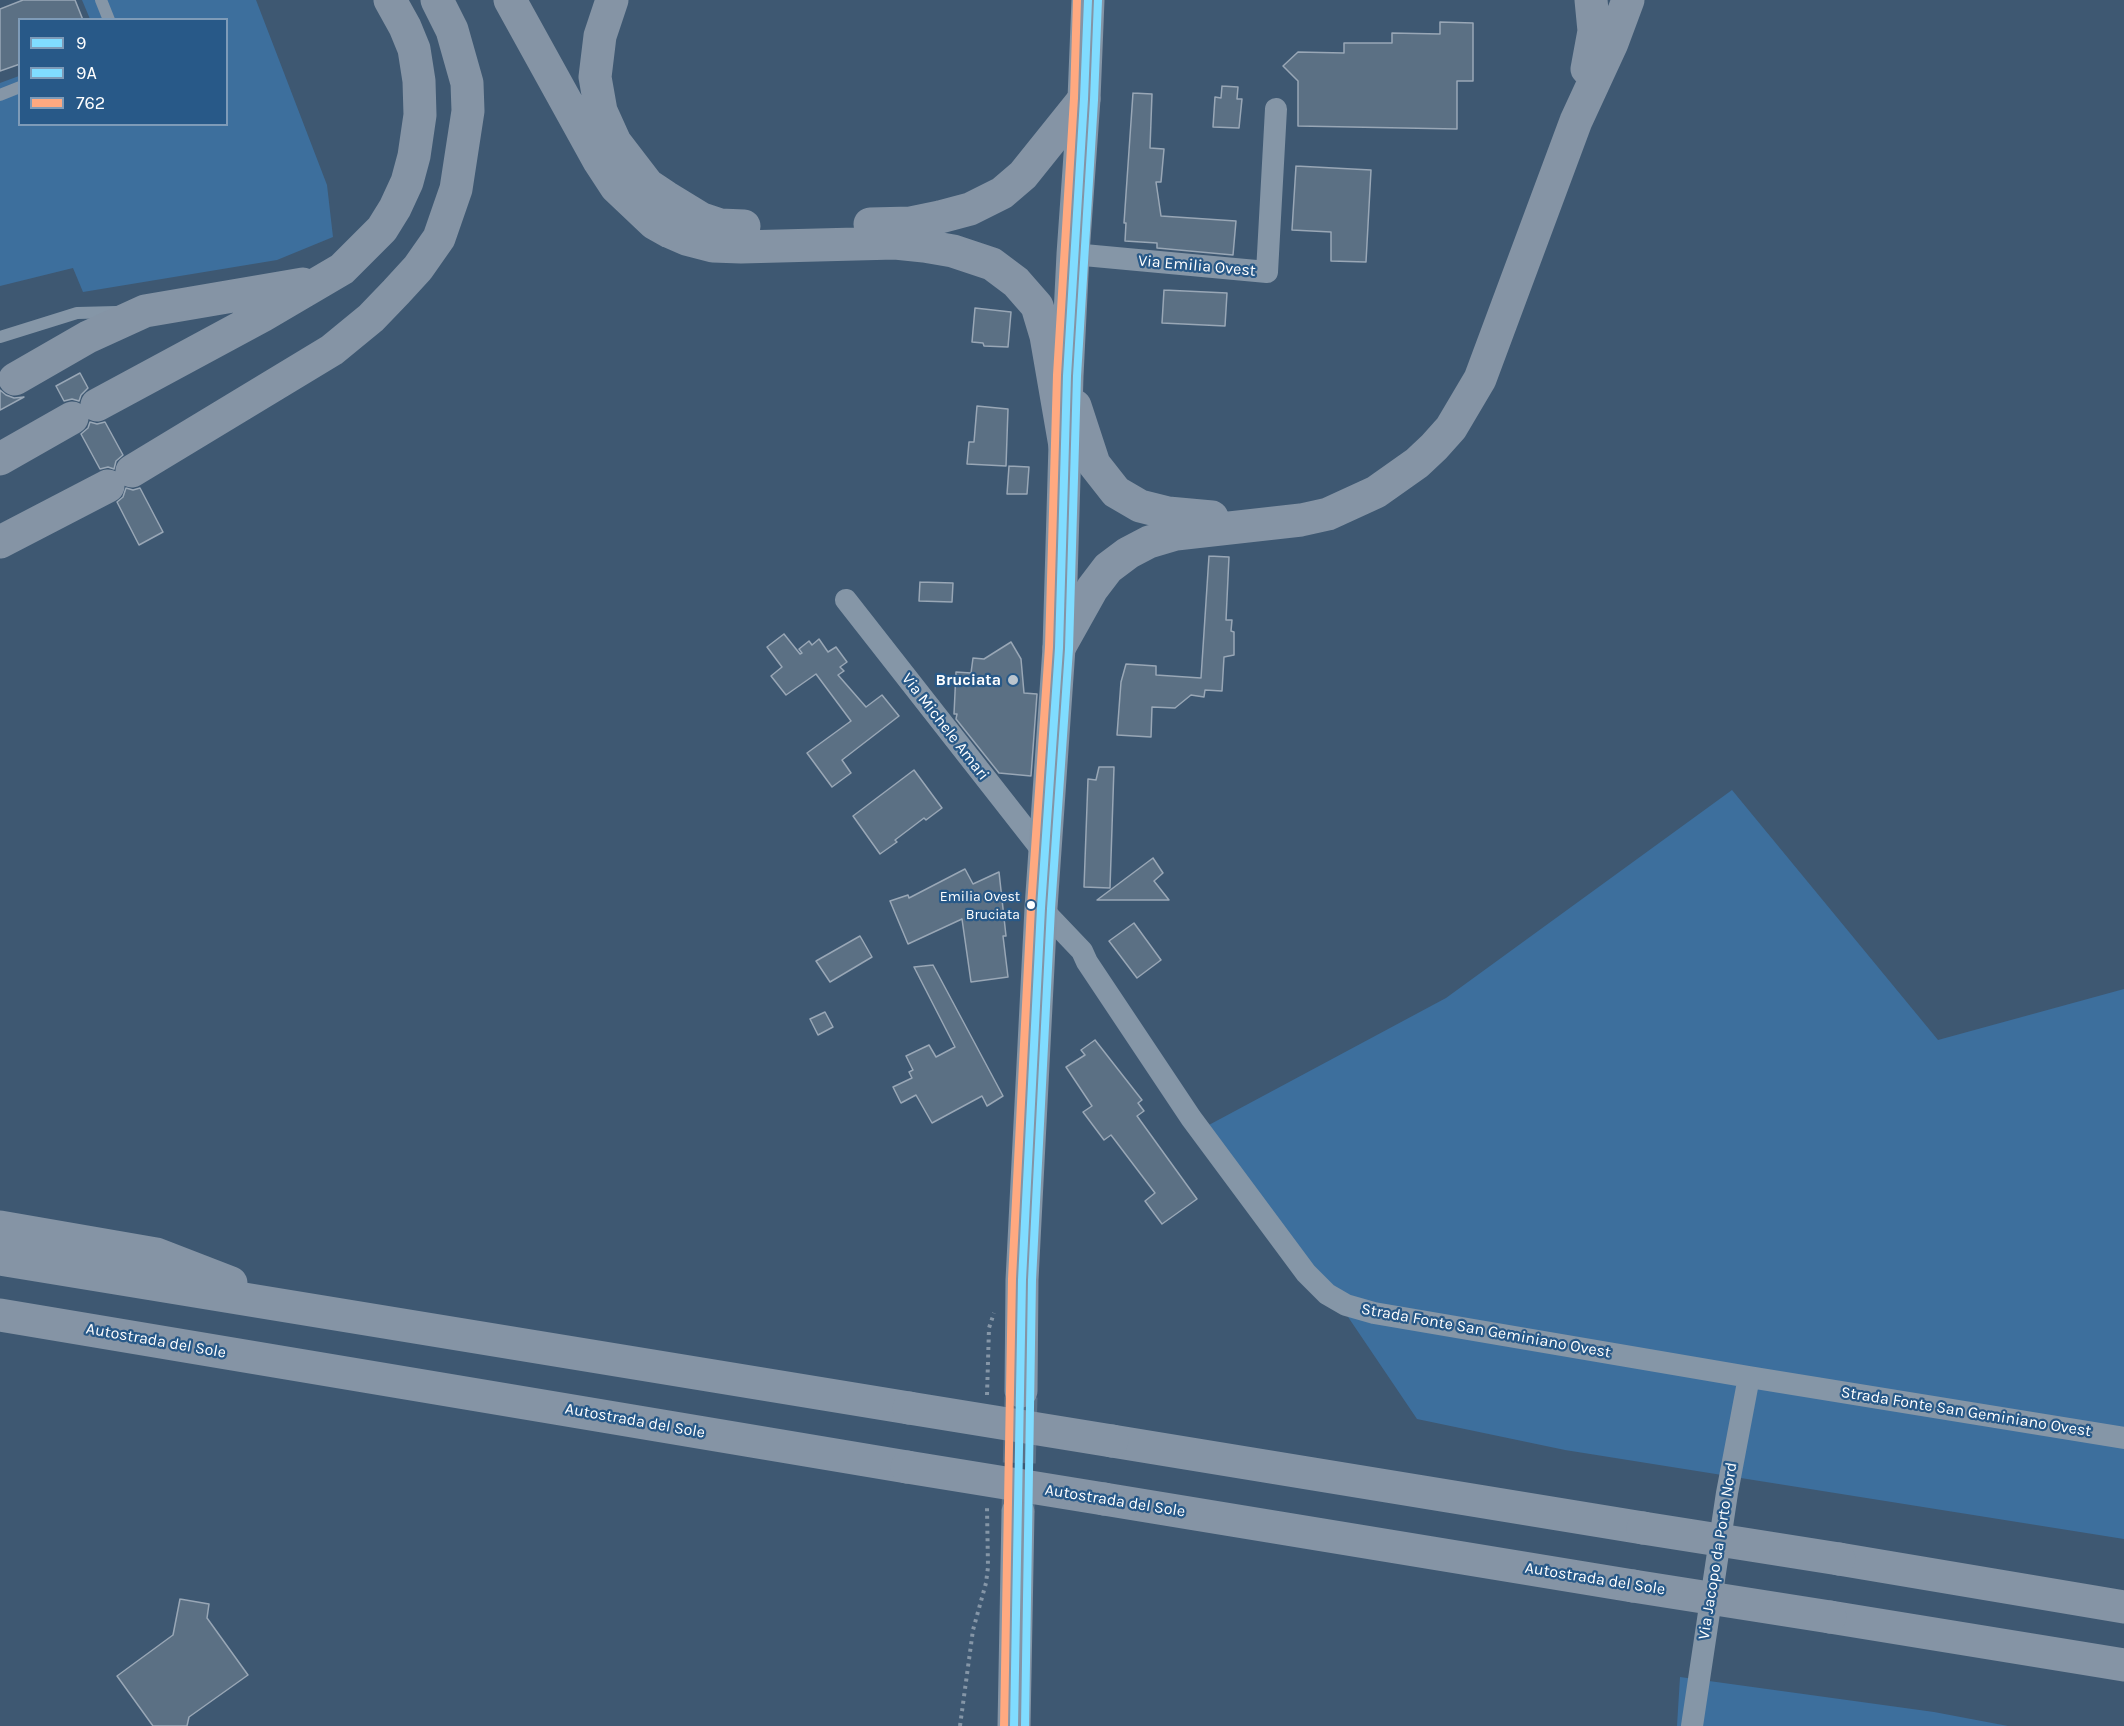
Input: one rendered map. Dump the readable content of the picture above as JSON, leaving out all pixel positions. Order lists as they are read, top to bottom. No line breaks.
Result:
{"streets":{"highway":["Autostrada del Sole"],"street":["Via Emilia Ovest","Via Michele Amari","Strada Fonte San Geminiano Ovest","Via Jacopo da Porto Nord"]},"crossings":[["Strada Fonte San Geminiano Ovest","Via Jacopo da Porto Nord"]],"places":["Bruciata","Emilia Ovest Bruciata"],"lines":["transit line 9","transit line 9A","transit line 762"],"legend":["9","9A","762"]}
